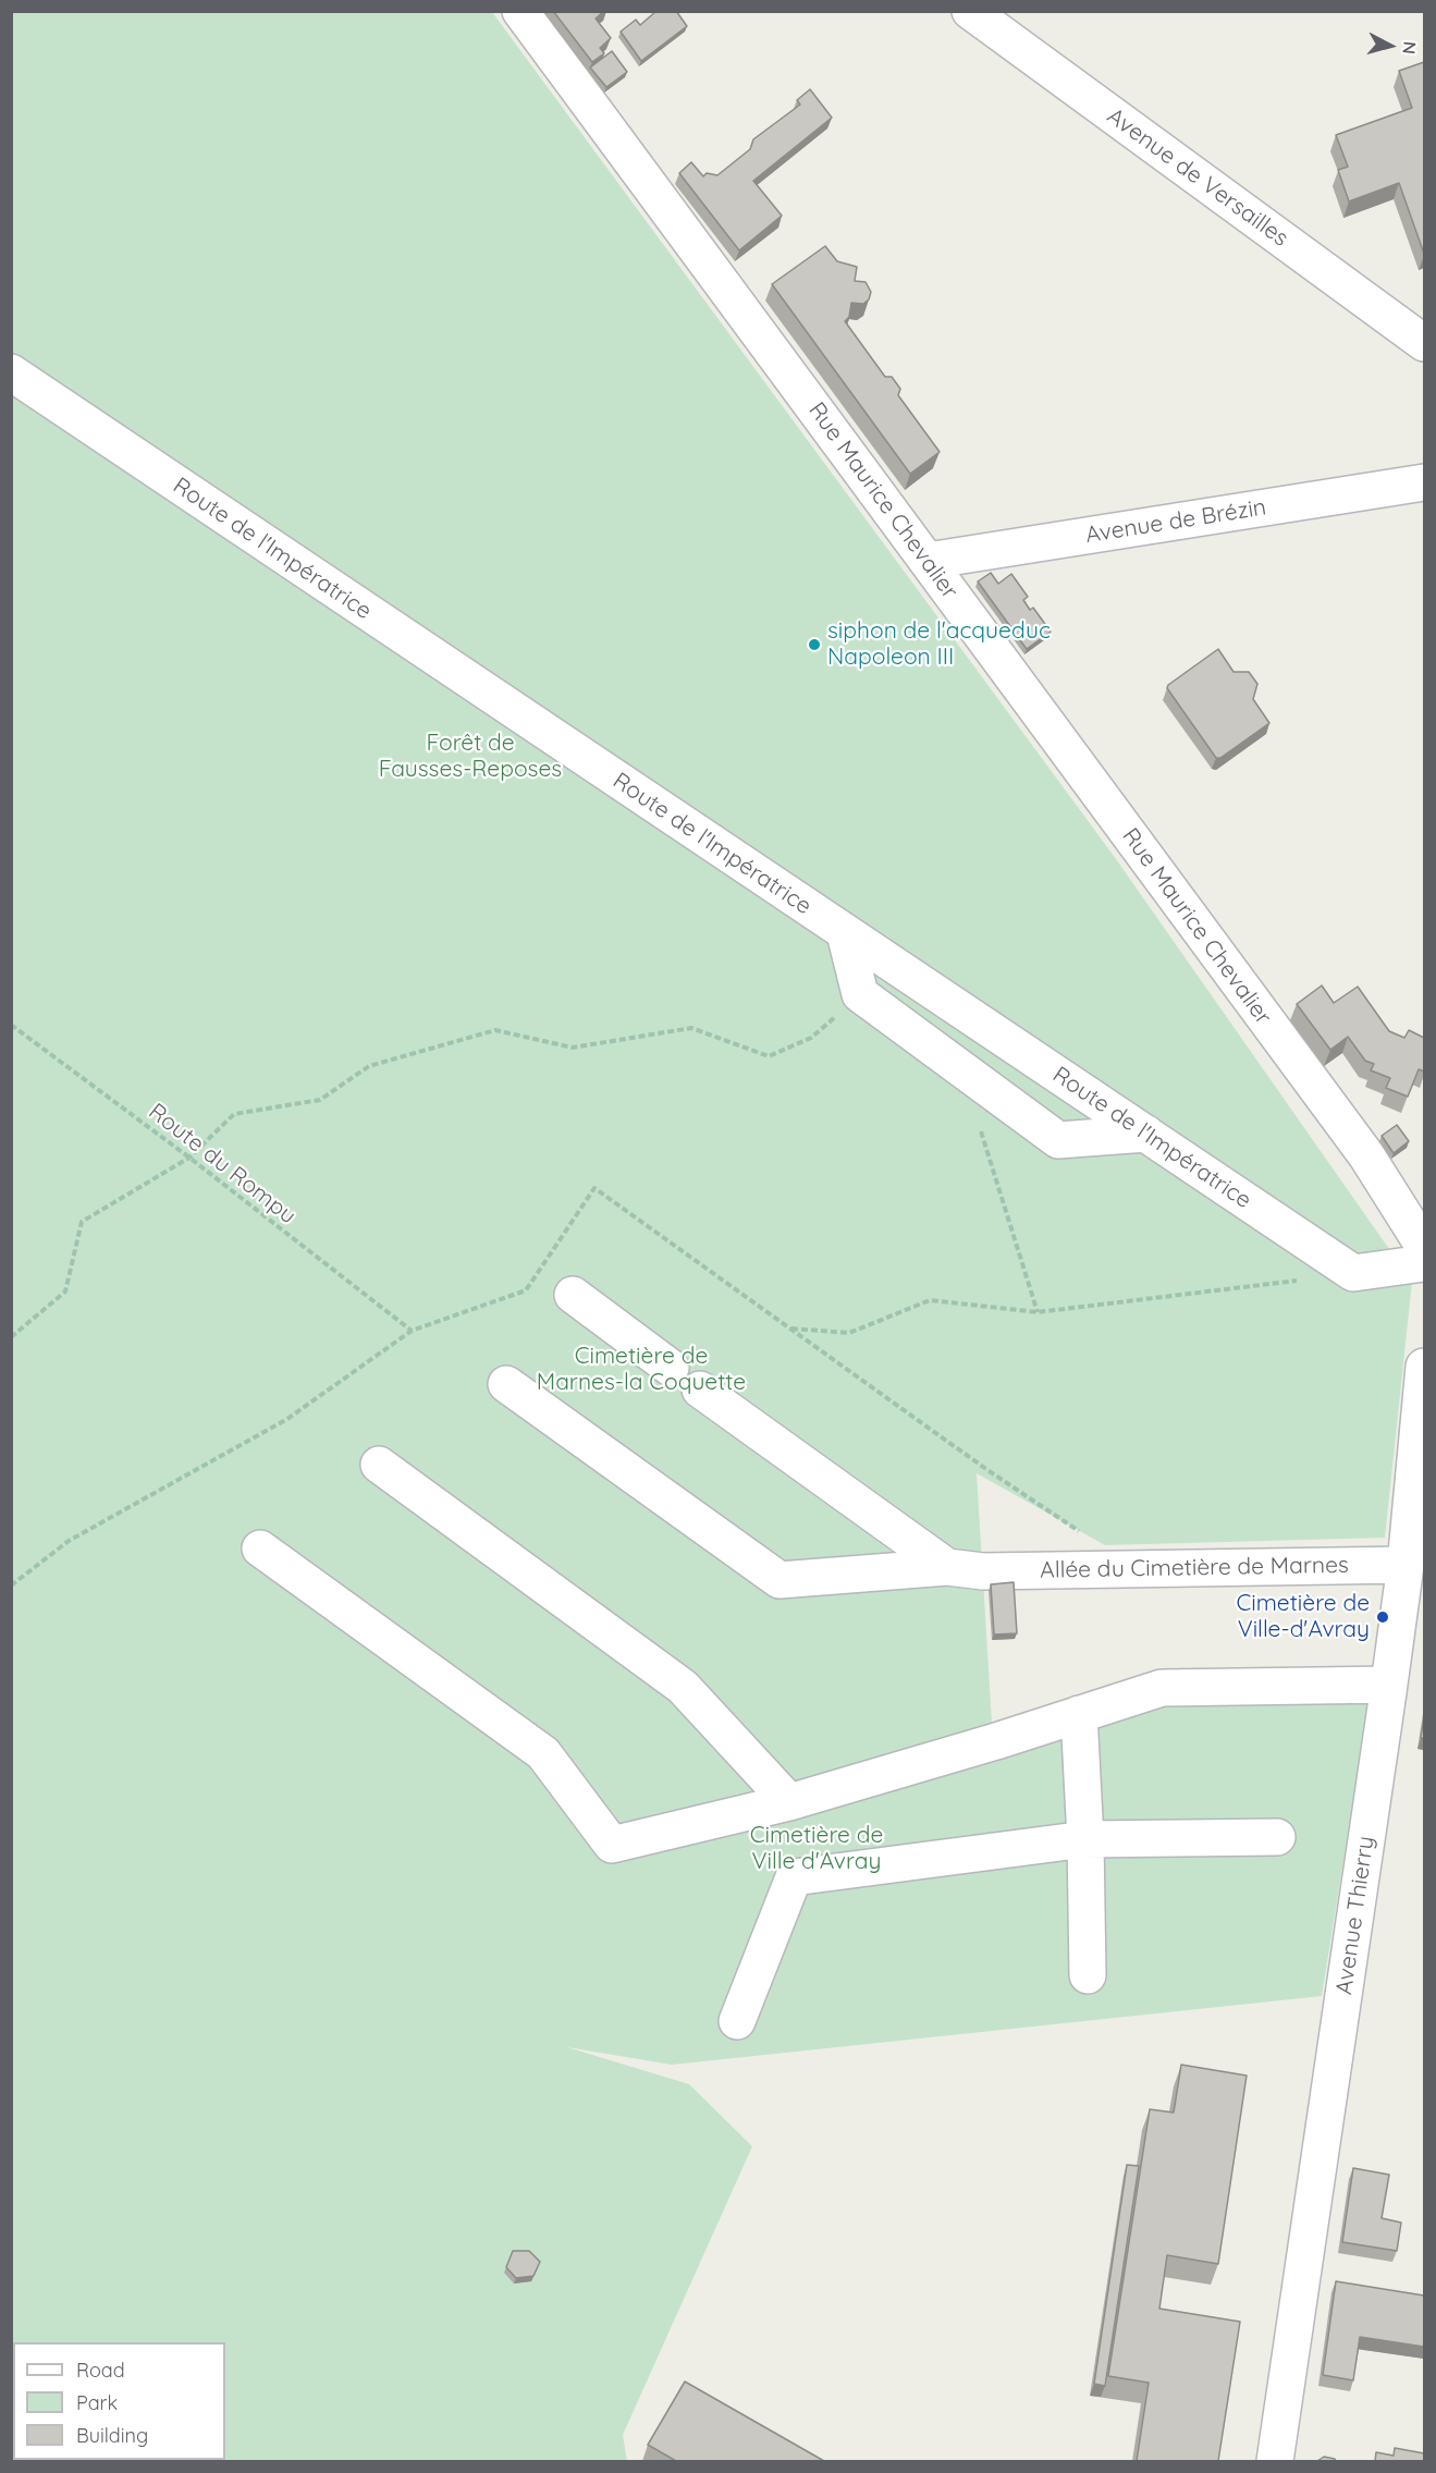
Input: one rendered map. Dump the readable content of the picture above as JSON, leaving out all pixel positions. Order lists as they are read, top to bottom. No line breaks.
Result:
{"streets":{"street":["Avenue de Versailles","Rue Maurice Chevalier","Avenue de Brézin","Route de l'Impératrice","Allée du Cimetière de Marnes","Avenue Thierry"],"path":["Route du Rompu"]},"crossings":[["Rue Maurice Chevalier","Avenue de Brézin"],["Allée du Cimetière de Marnes","Avenue Thierry"]],"parks":["Forêt de Fausses-Reposes","Cimetière de Marnes-la Coquette","Cimetière de Ville d'Avray"],"places":["siphon de l'acqueduc Napoleon III","Cimetière de Ville-d'Avray"],"legend":["Road","Park","Building"],"north":"right"}
